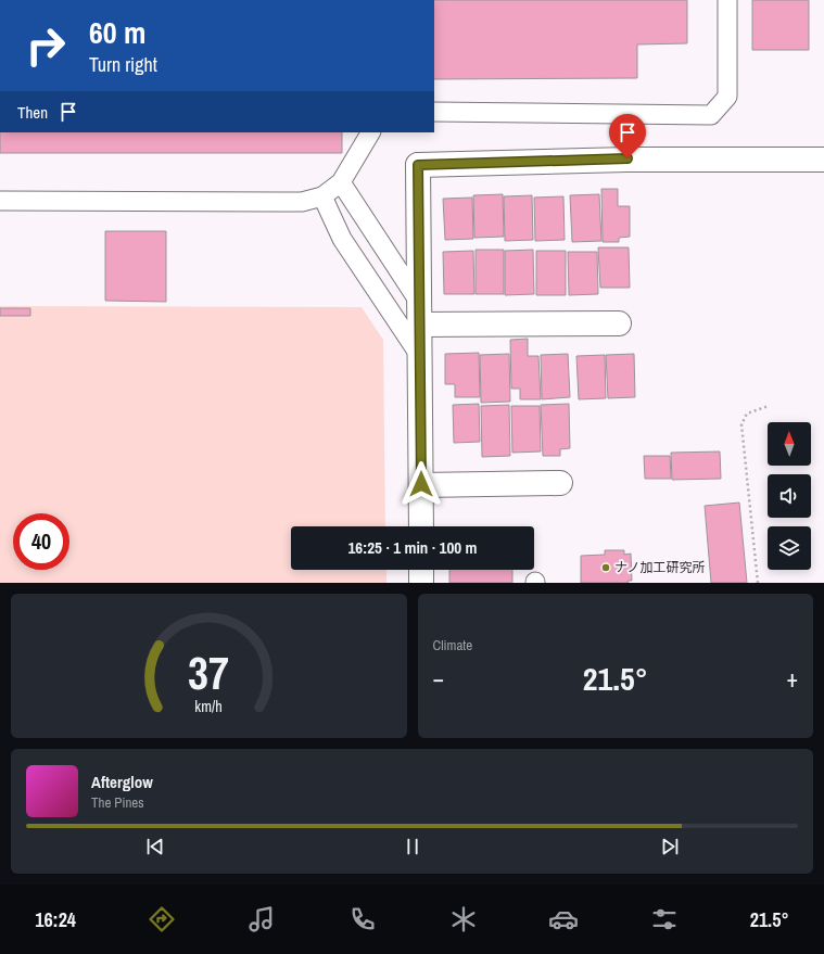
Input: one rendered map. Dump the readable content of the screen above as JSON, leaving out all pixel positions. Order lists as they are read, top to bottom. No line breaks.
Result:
{"places":["ナノ加工研究所"],"north":"top","page":{"turn":["60 m","Turn right"],"then":"Then","limit":"40","trip":"16:25 · 1 min · 100 m","tile":"Climate","heat":["−","21.5°","+"],"song":["Afterglow","The Pines"],"tabs":["16:24","21.5°"],"gauge":["37","km/h"]}}
